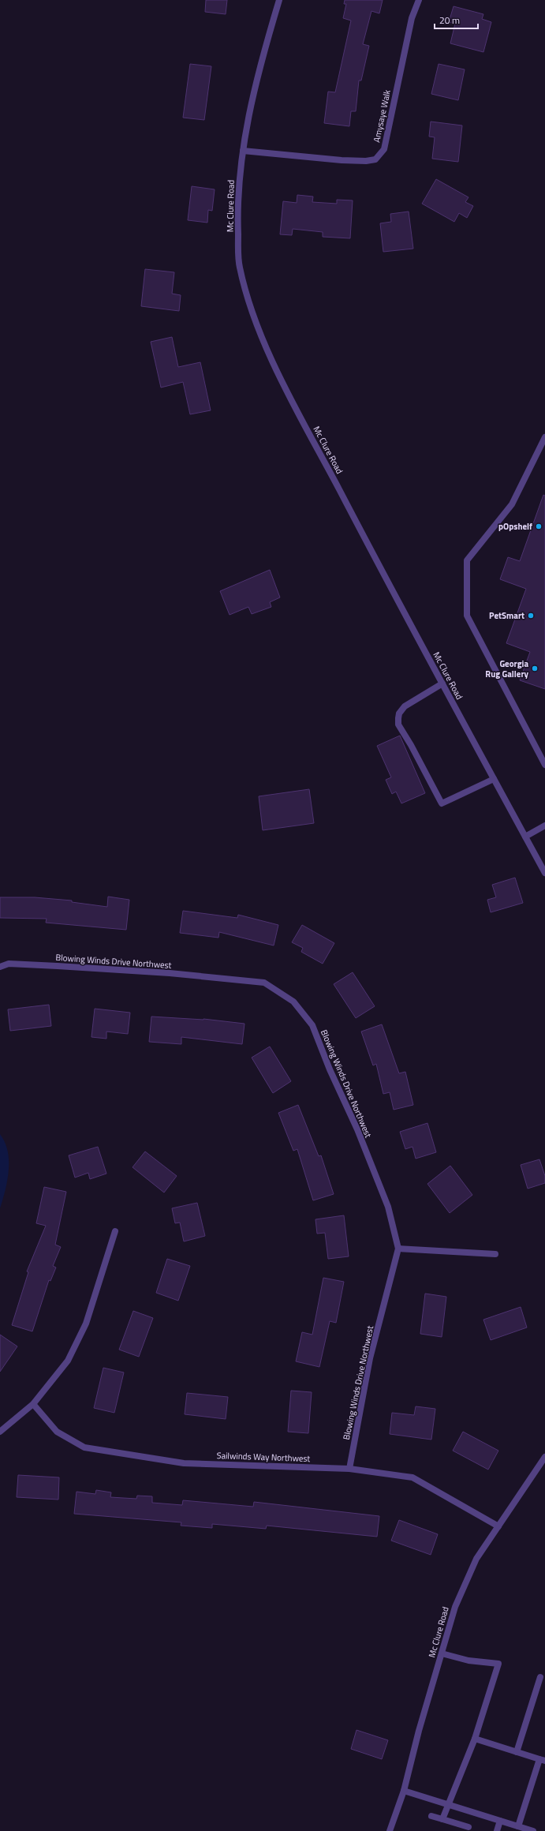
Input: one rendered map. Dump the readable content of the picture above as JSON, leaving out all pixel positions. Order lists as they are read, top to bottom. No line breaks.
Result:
{"streets":{"street":["Amysaye Walk","Mc Clure Road","Blowing Winds Drive Northwest","Sailwinds Way Northwest"]},"crossings":[["Amysaye Walk","Mc Clure Road"],["Mc Clure Road","Sailwinds Way Northwest"],["Blowing Winds Drive Northwest","Sailwinds Way Northwest"]],"places":["pOpshelf","PetSmart","Georgia Rug Gallery"],"scale_bar":"20 m"}
